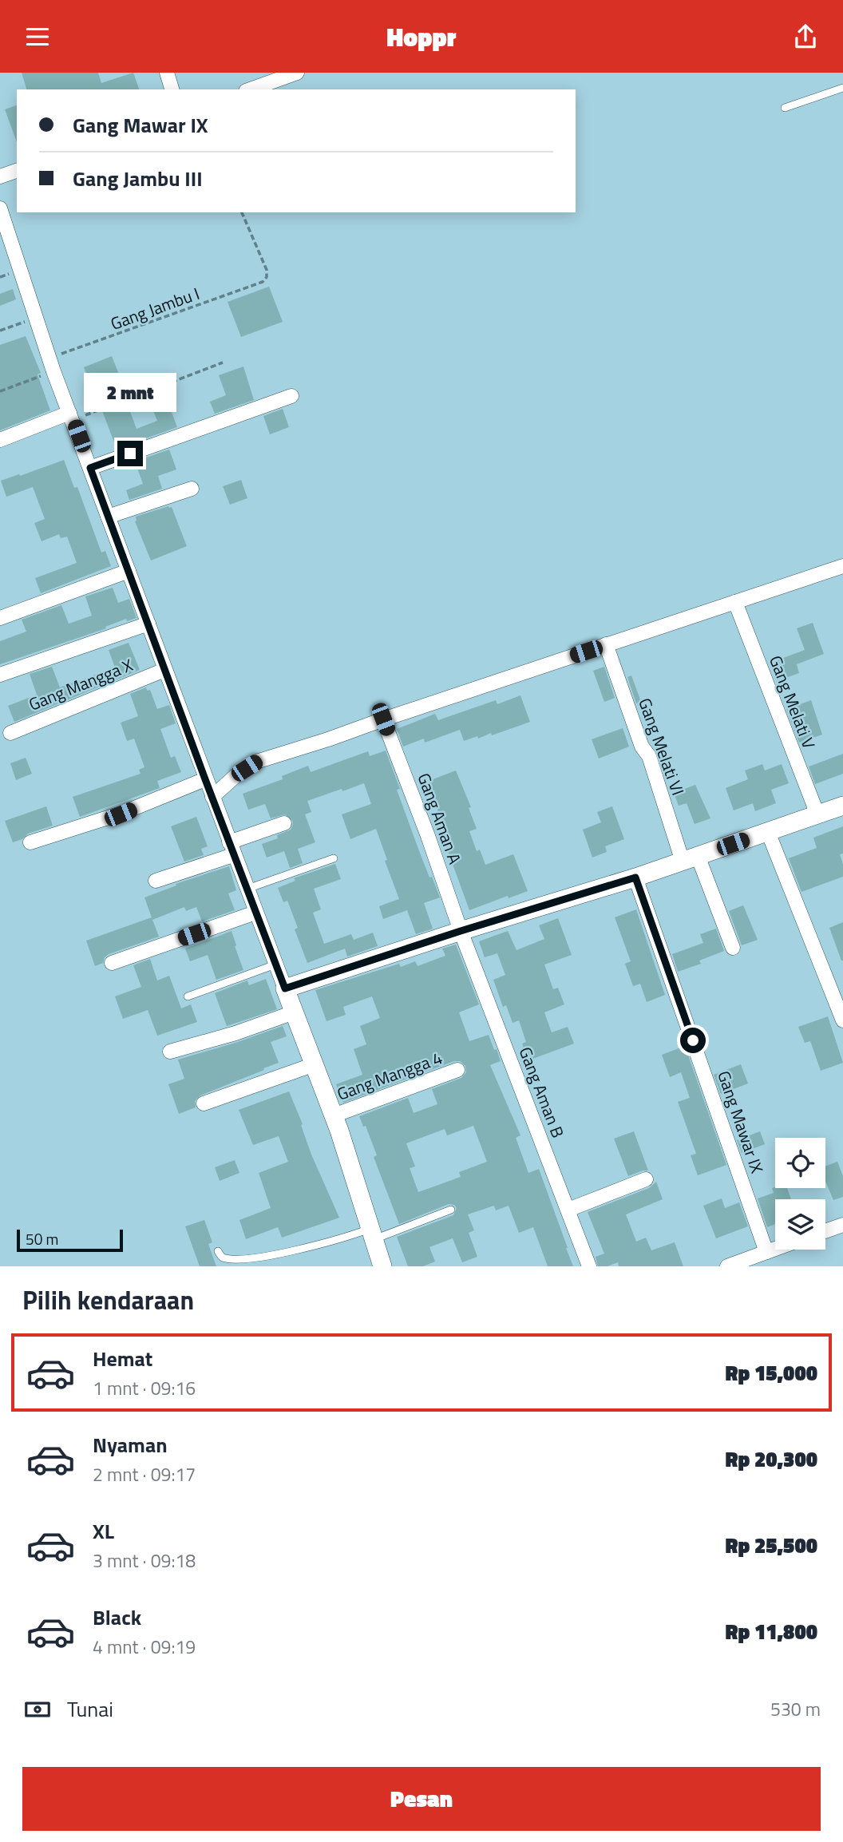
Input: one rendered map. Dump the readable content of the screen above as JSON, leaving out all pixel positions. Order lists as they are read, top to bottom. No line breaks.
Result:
{"streets":{"street":["Gang Mangga X","Gang Melati V","Gang Melati VI","Gang Aman A","Gang Mangga 4","Gang Aman B","Gang Mawar IX"],"path":["Gang Jambu I"]},"crossings":[["Gang Aman A","Gang Aman B"]],"scale_bar":"50 m","page":{"header":"Hoppr","banner":["Gang Mawar IX","Gang Jambu III"],"bubble":"2 mnt","scale":"50 m","heading":"Pilih kendaraan","list":[{"name":"Hemat","note":"1 mnt · 09:16","value":"Rp 15,000"},{"name":"Nyaman","note":"2 mnt · 09:17","value":"Rp 20,300"},{"name":"XL","note":"3 mnt · 09:18","value":"Rp 25,500"},{"name":"Black","note":"4 mnt · 09:19","value":"Rp 11,800"}],"pay":["Tunai","530 m"],"buttons":"Pesan"}}
